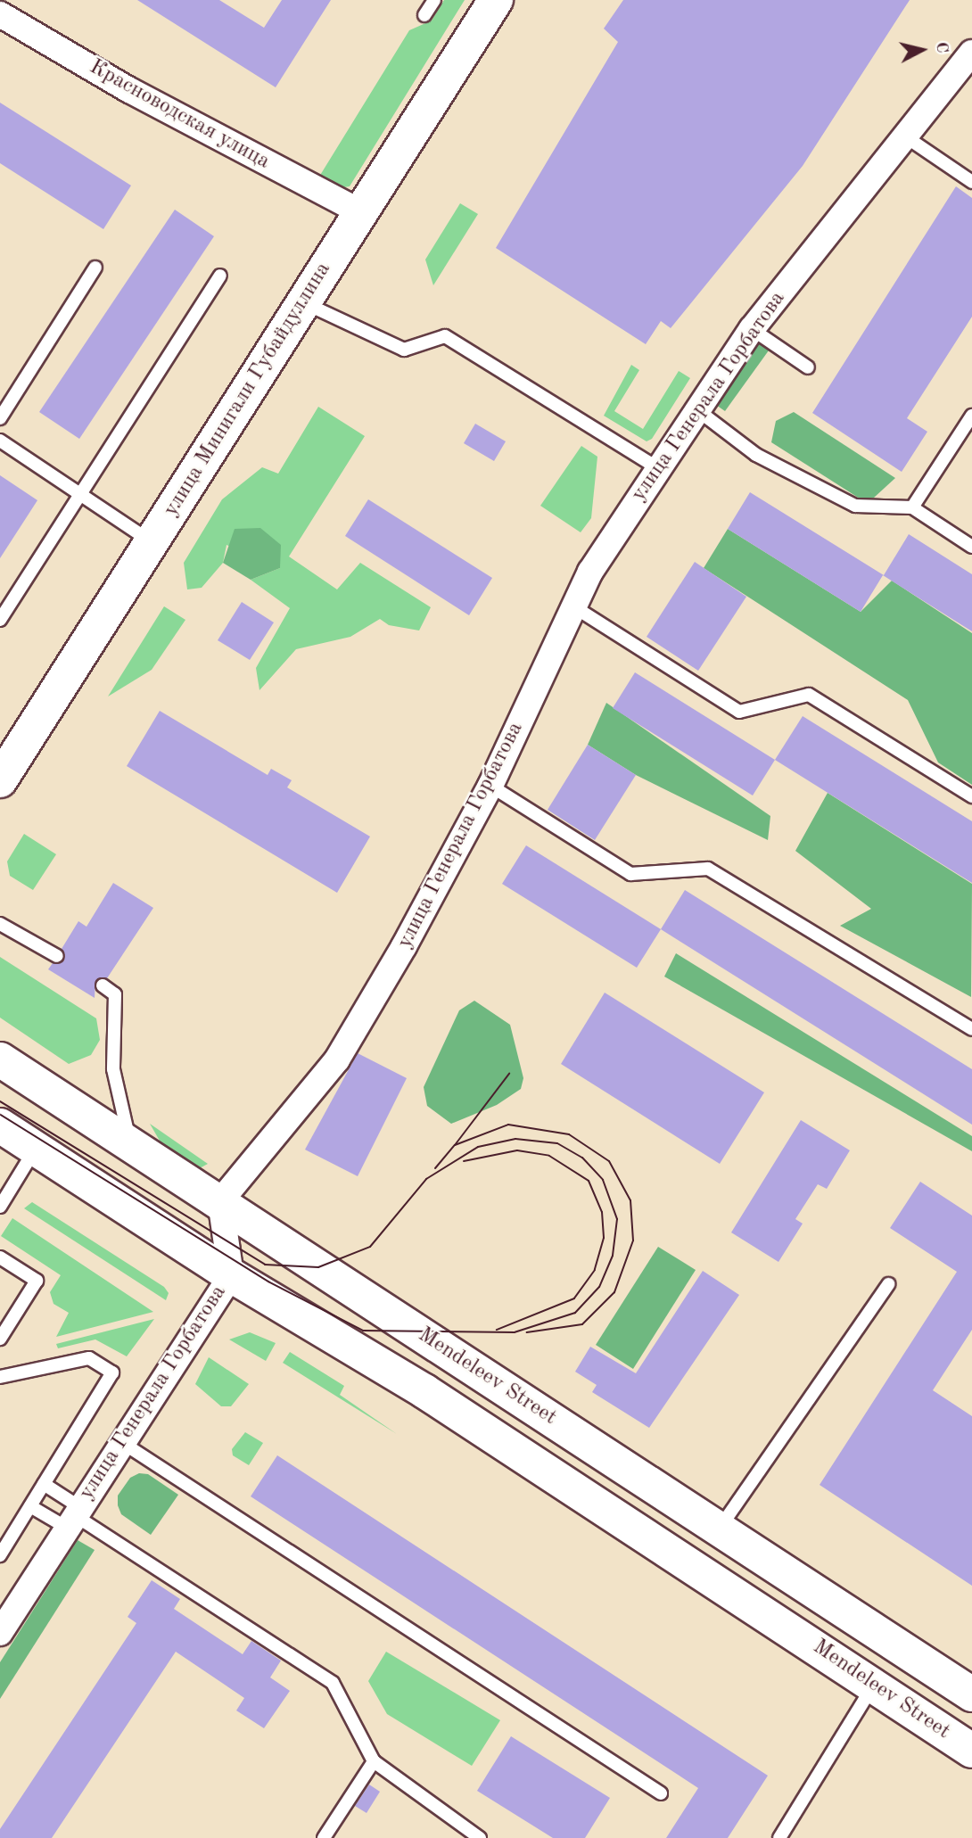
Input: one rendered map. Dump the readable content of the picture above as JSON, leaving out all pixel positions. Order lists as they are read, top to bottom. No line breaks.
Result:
{"streets":{"main road":["улица Минигали Губайдуллина","Mendeleev Street"],"street":["Красноводская улица","улица Генерала Горбатова"]},"crossings":[["Красноводская улица","улица Минигали Губайдуллина"],["улица Генерала Горбатова","Mendeleev Street"]],"north":"right"}
